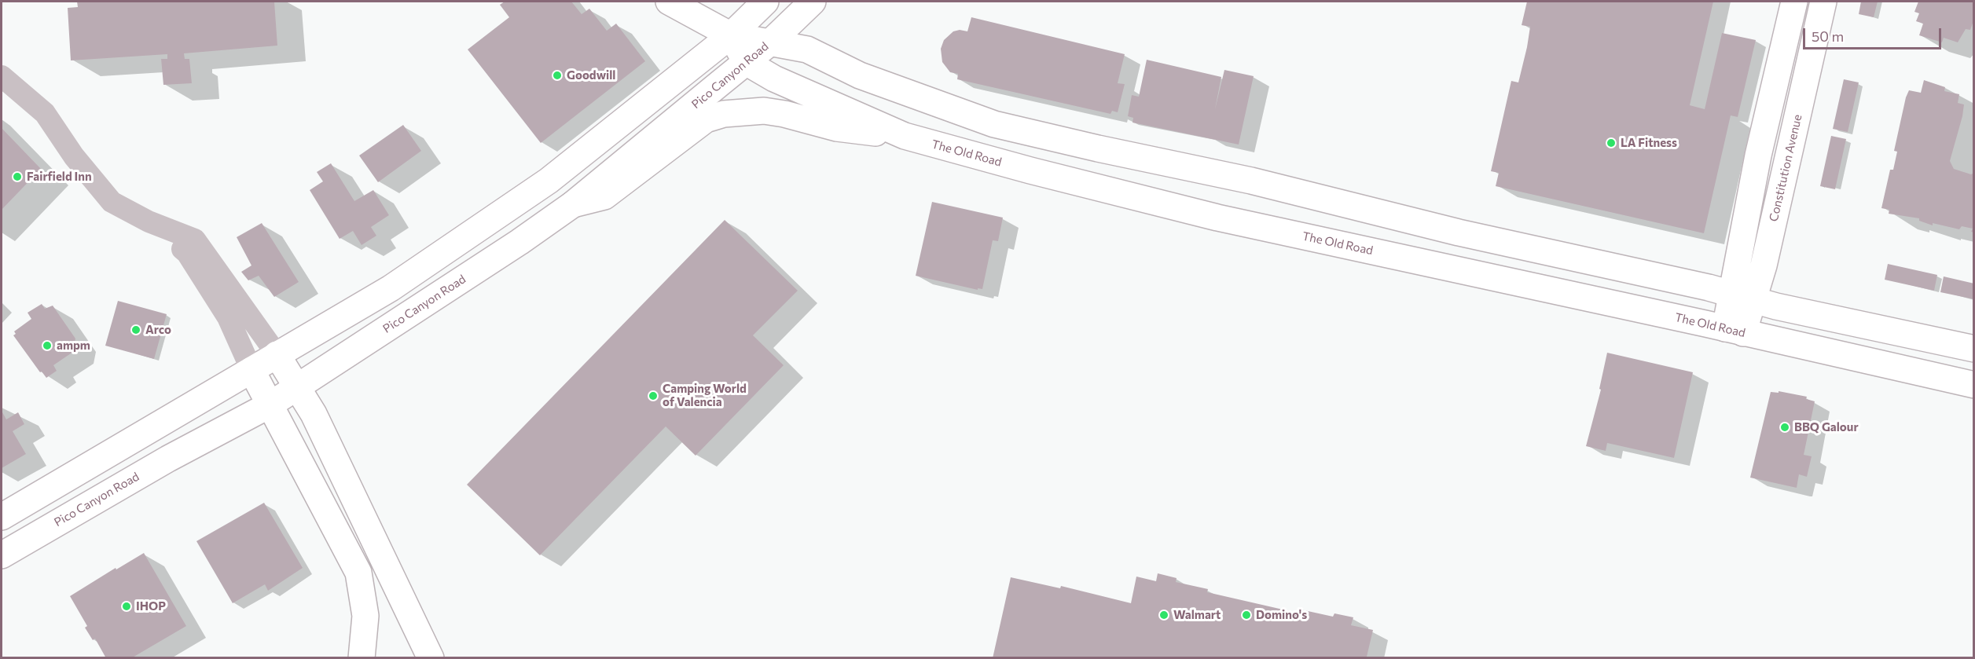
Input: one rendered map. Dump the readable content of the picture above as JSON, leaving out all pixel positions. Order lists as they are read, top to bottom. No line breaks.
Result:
{"streets":{"main road":["Pico Canyon Road","The Old Road","Constitution Avenue"]},"crossings":[["Pico Canyon Road","The Old Road"],["The Old Road","Constitution Avenue"]],"places":["Goodwill","LA Fitness","Fairfield Inn","Arco","ampm","Camping World of Valencia","BBQ Galour","IHOP","Walmart","Domino's"],"scale_bar":"50 m"}
